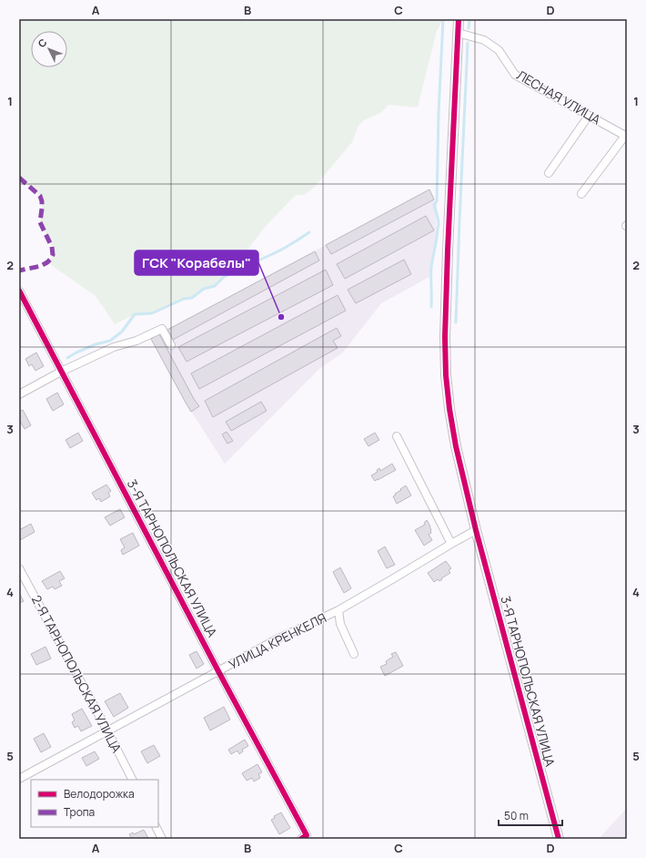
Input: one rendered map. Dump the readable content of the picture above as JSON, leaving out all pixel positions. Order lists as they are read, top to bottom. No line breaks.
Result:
{"streets":{"street":["ЛЕСНАЯ УЛИЦА","3-Я ТАРНОПОЛЬСКАЯ УЛИЦА","УЛИЦА КРЕНКЕЛЯ","2-Я ТАРНОПОЛЬСКАЯ УЛИЦА"]},"crossings":[["ЛЕСНАЯ УЛИЦА","3-Я ТАРНОПОЛЬСКАЯ УЛИЦА"],["3-Я ТАРНОПОЛЬСКАЯ УЛИЦА","УЛИЦА КРЕНКЕЛЯ"],["УЛИЦА КРЕНКЕЛЯ","2-Я ТАРНОПОЛЬСКАЯ УЛИЦА"]],"places":["ГСК \"Корабелы\""],"legend":["Велодорожка","Тропа"],"scale_bar":"50 m","north":"top left","grid":{"columns":["A","B","C","D"],"rows":["1","2","3","4","5"]}}
